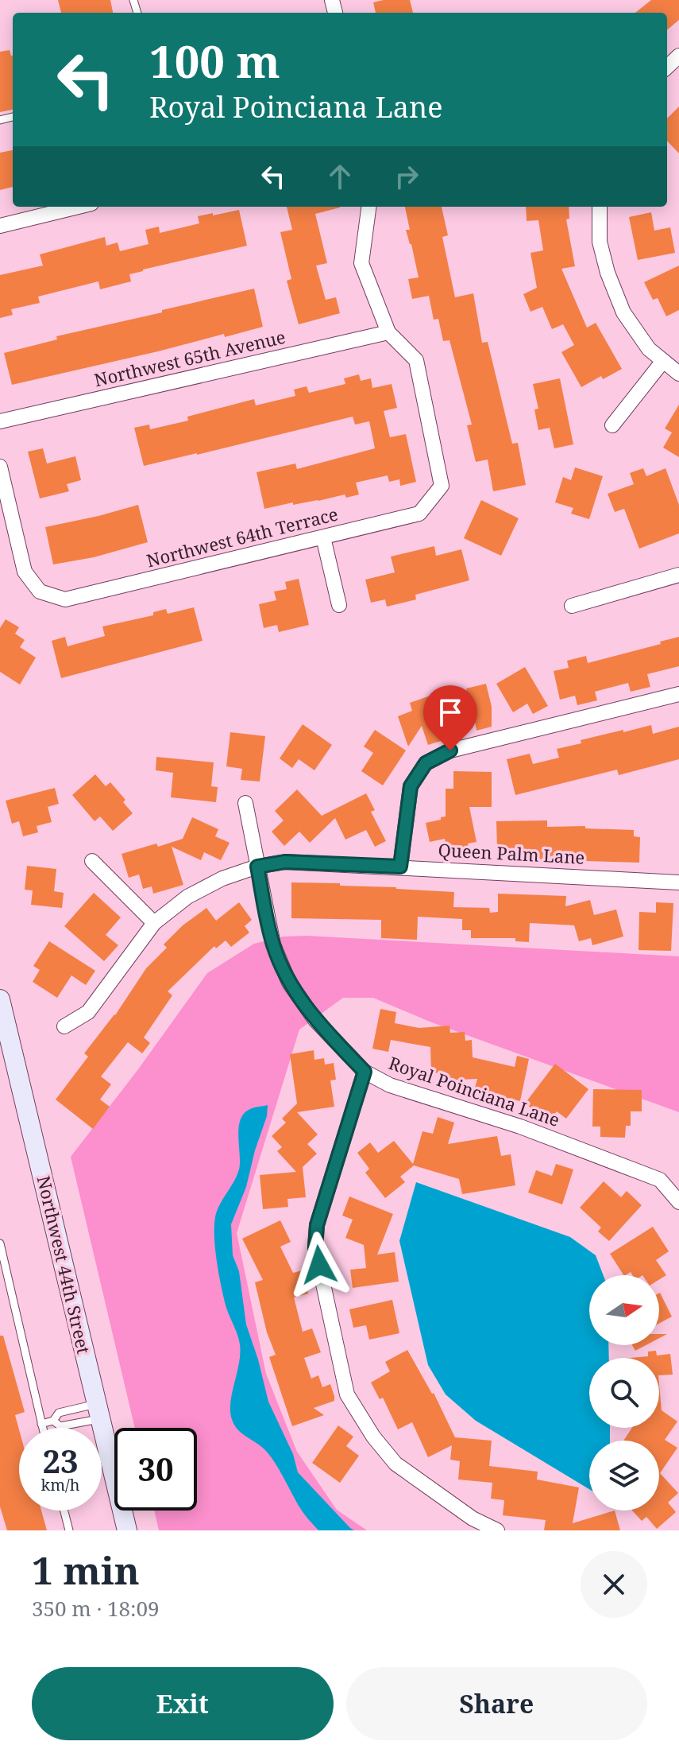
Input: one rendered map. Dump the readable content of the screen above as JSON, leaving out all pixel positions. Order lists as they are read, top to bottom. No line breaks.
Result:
{"streets":{"street":["Northwest 65th Avenue","Northwest 64th Terrace","Queen Palm Lane","Royal Poinciana Lane","Northwest 44th Street"]},"crossings":[["Northwest 65th Avenue","Northwest 64th Terrace"],["Queen Palm Lane","Royal Poinciana Lane"]],"north":"right","page":{"turn":["100 m","Royal Poinciana Lane"],"speed":"23 km/h","limit":"30","heading":["1 min","350 m · 18:09"],"buttons":["Exit","Share"]}}
